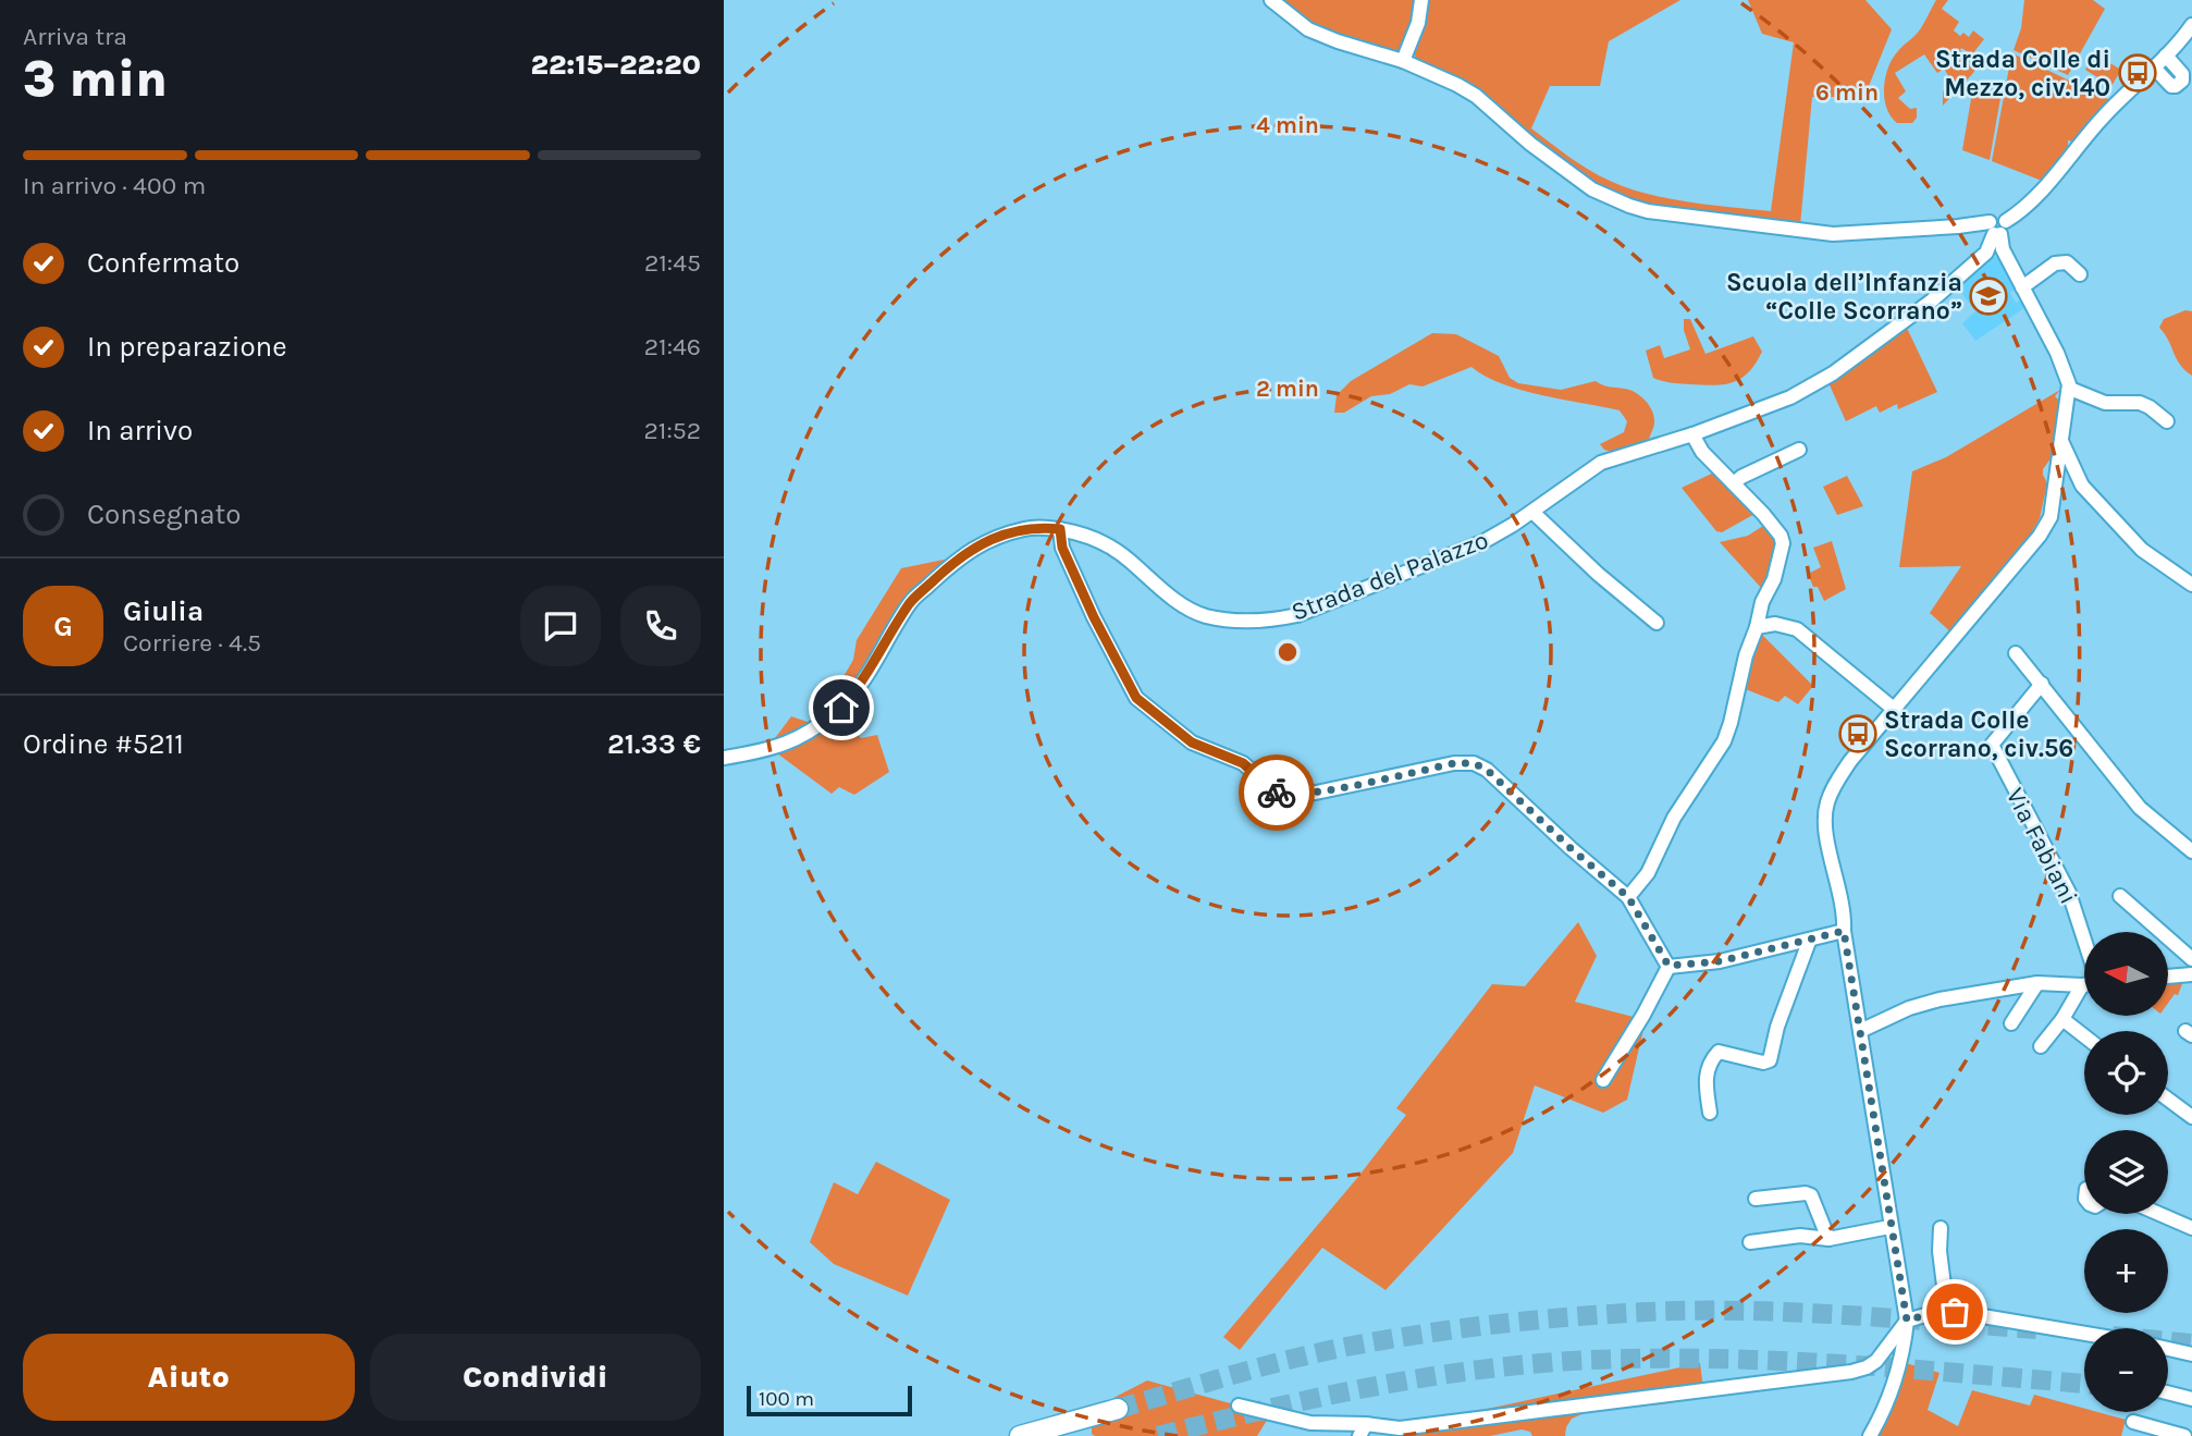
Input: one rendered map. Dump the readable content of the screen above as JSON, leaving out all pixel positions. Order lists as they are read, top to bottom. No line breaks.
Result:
{"streets":{"street":["Strada del Palazzo","Via Fabiani"]},"places":{"bus stop":["Strada Colle di Mezzo, civ.140","Strada Colle Scorrano, civ.56"],"school or university":["Scuola dell’Infanzia “Colle Scorrano”"]},"scale_bar":"100 m","north":"left","page":{"heading":["3 min","Arriva tra","22:15–22:20"],"panel":["Giulia","Corriere · 4.5","Ordine #5211","21.33 €"],"bar":"In arrivo · 400 m","list":[["Confermato","21:45"],["In preparazione","21:46"],["In arrivo","21:52"],"Consegnato"],"round":"G","map_buttons":["+","−"],"buttons":["Aiuto","Condividi"],"scale":"100 m"},"rings":["6 min","4 min","2 min"]}
